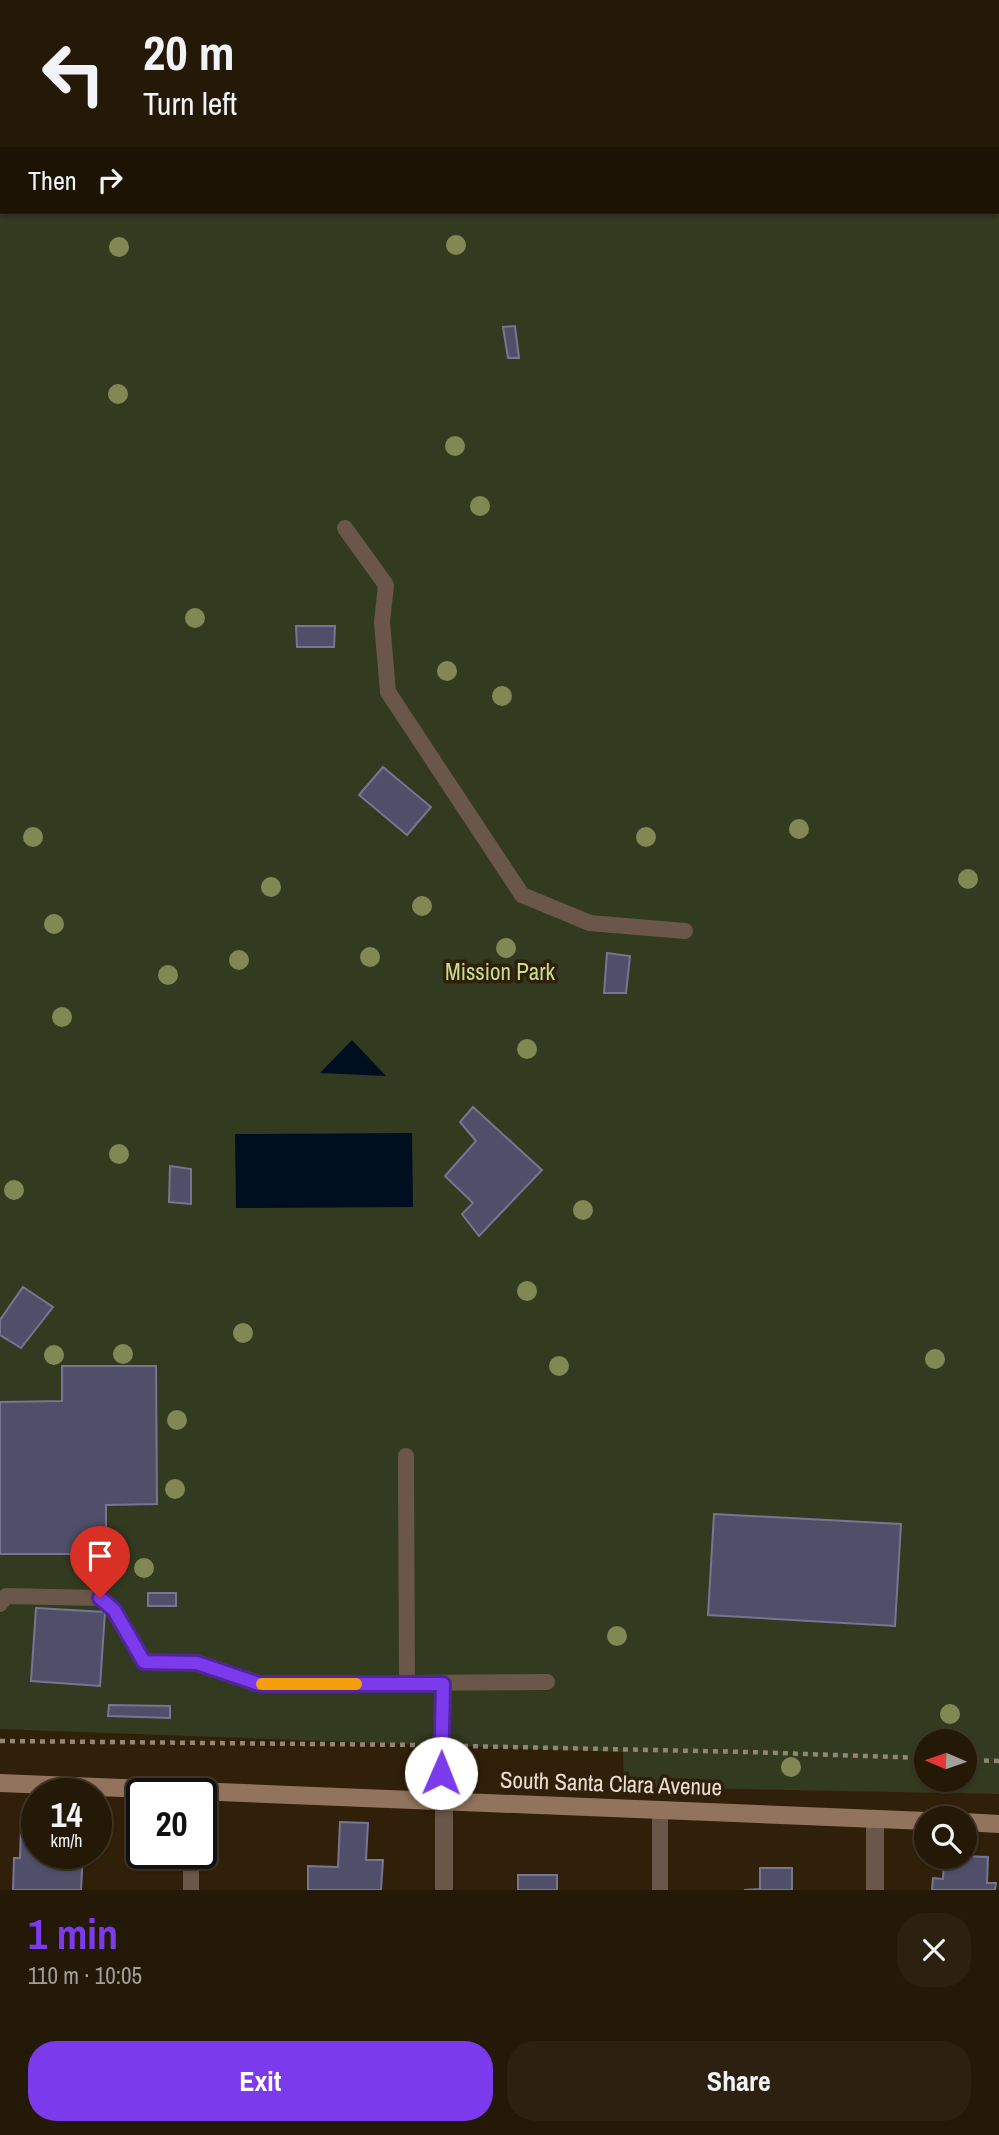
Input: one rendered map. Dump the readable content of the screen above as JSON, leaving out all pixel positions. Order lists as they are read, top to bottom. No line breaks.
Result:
{"streets":{"street":["South Santa Clara Avenue"]},"parks":["Mission Park"],"north":"left","page":{"turn":["20 m","Turn left"],"then":"Then","speed":"14 km/h","limit":"20","heading":["1 min","110 m · 10:05"],"buttons":["Exit","Share"]}}
